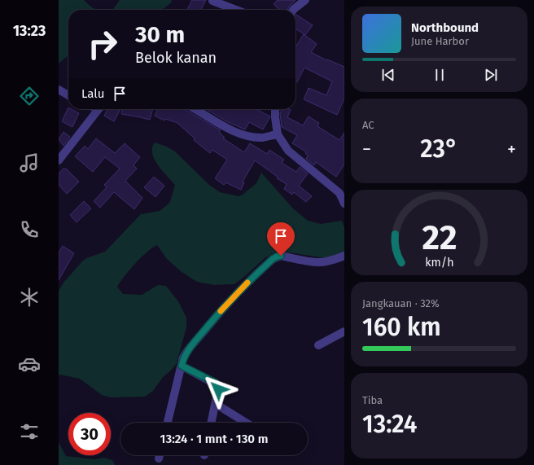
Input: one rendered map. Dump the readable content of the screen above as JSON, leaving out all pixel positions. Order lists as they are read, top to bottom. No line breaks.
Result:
{"page":{"tabs":"13:23","turn":["30 m","Belok kanan"],"song":["Northbound","June Harbor"],"then":"Lalu","tile":["AC",["Jangkauan · 32%","160 km"],["Tiba","13:24"]],"heat":["−","23°","+"],"limit":"30","trip":"13:24 · 1 mnt · 130 m","gauge":["22","km/h"]}}
